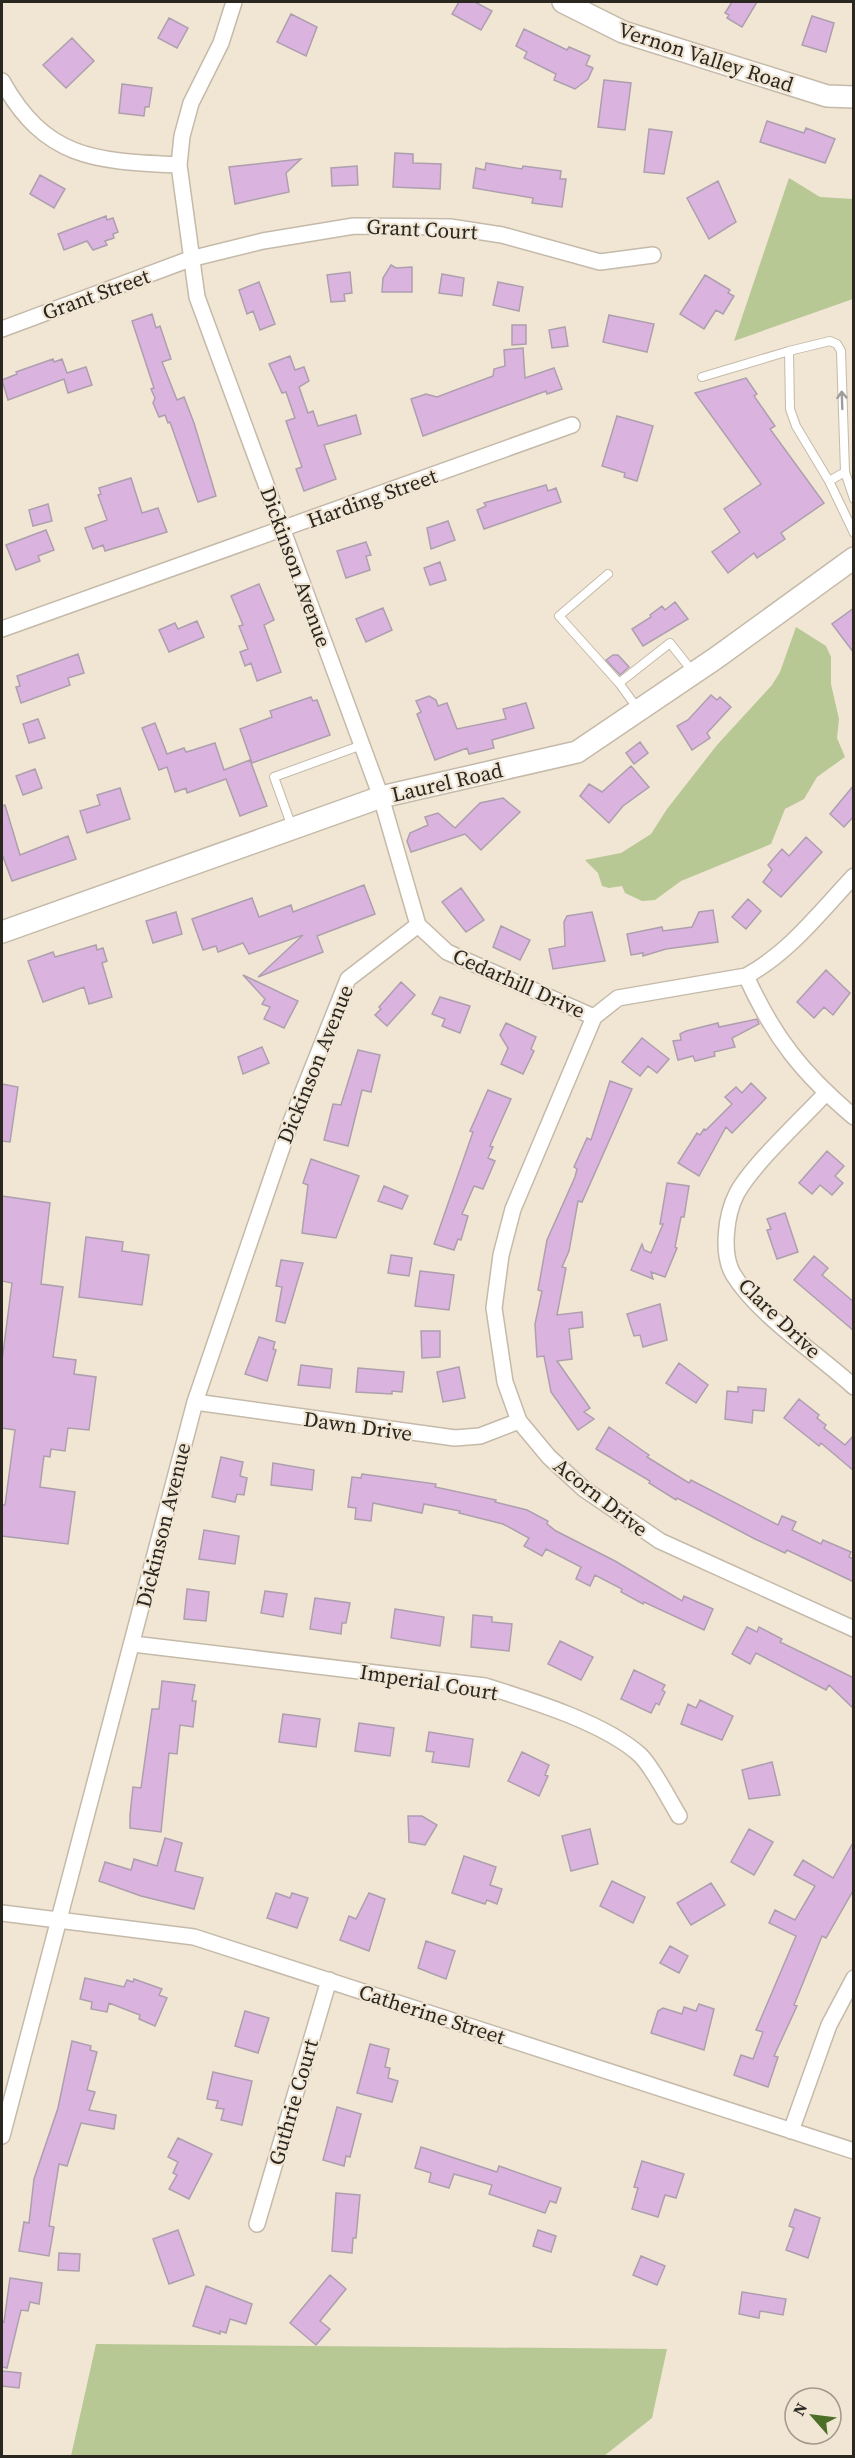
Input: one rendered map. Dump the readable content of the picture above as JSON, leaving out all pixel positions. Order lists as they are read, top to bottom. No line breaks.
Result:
{"streets":{"main road":["Vernon Valley Road","Laurel Road"],"street":["Grant Court","Grant Street","Harding Street","Dickinson Avenue","Cedarhill Drive","Clare Drive","Dawn Drive","Acorn Drive","Imperial Court","Catherine Street","Guthrie Court"]},"crossings":[["Grant Court","Grant Street"],["Grant Court","Dickinson Avenue"],["Grant Street","Dickinson Avenue"],["Harding Street","Dickinson Avenue"],["Dickinson Avenue","Laurel Road"],["Dickinson Avenue","Cedarhill Drive"],["Dickinson Avenue","Dawn Drive"],["Dickinson Avenue","Imperial Court"],["Dickinson Avenue","Catherine Street"],["Cedarhill Drive","Acorn Drive"],["Dawn Drive","Acorn Drive"],["Catherine Street","Guthrie Court"]],"north":"top left"}
